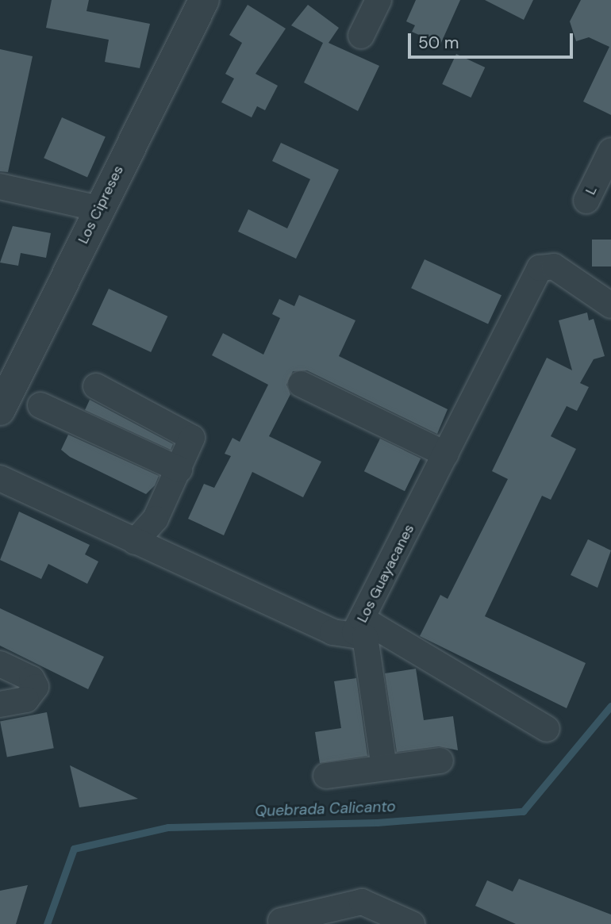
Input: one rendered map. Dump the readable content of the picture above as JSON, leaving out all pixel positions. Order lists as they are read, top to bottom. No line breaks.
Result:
{"streets":{"street":["L","Los Cipreses","Los Guayacanes"]},"water":["Quebrada Calicanto"],"scale_bar":"50 m"}
